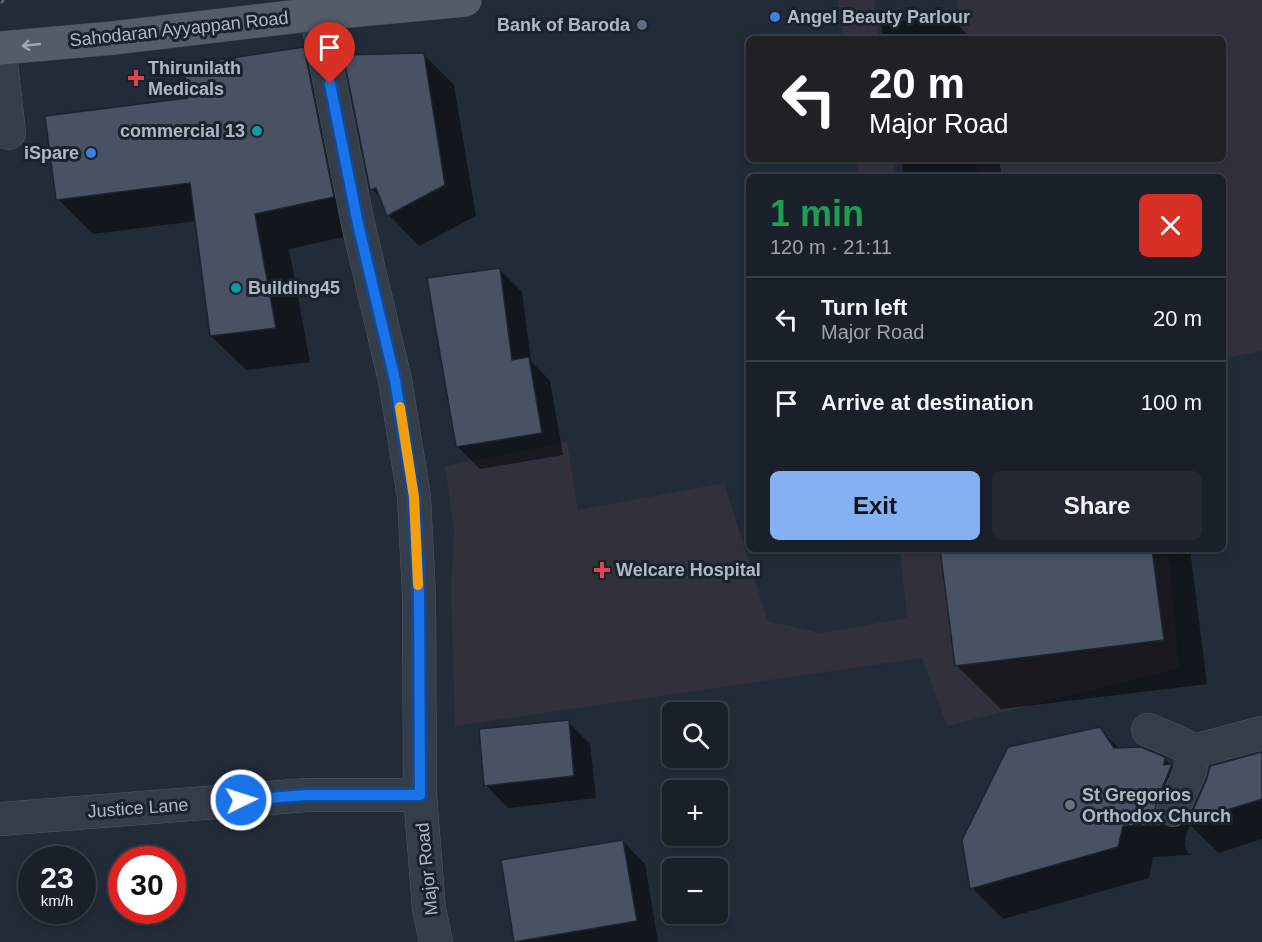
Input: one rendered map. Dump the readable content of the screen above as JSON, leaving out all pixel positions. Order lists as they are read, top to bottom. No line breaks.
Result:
{"streets":{"main road":["Sahodaran Ayyappan Road"],"street":["Justice Lane","Major Road"]},"crossings":[["Sahodaran Ayyappan Road","Major Road"],["Justice Lane","Major Road"]],"one_way":["Sahodaran Ayyappan Road"],"places":{"other":["Angel Beauty Parlour","Bank of Baroda","commercial 13","iSpare","Building45","St Gregorios Orthodox Church"],"health":["Thirunilath Medicals","Welcare Hospital"]},"page":{"turn":["20 m","Major Road"],"heading":["1 min","120 m · 21:11"],"list":[{"name":"Turn left","note":"Major Road","value":"20 m"},{"name":"Arrive at destination","value":"100 m"}],"buttons":["Exit","Share"],"map_buttons":["+","−"],"speed":"23 km/h","limit":"30"}}
